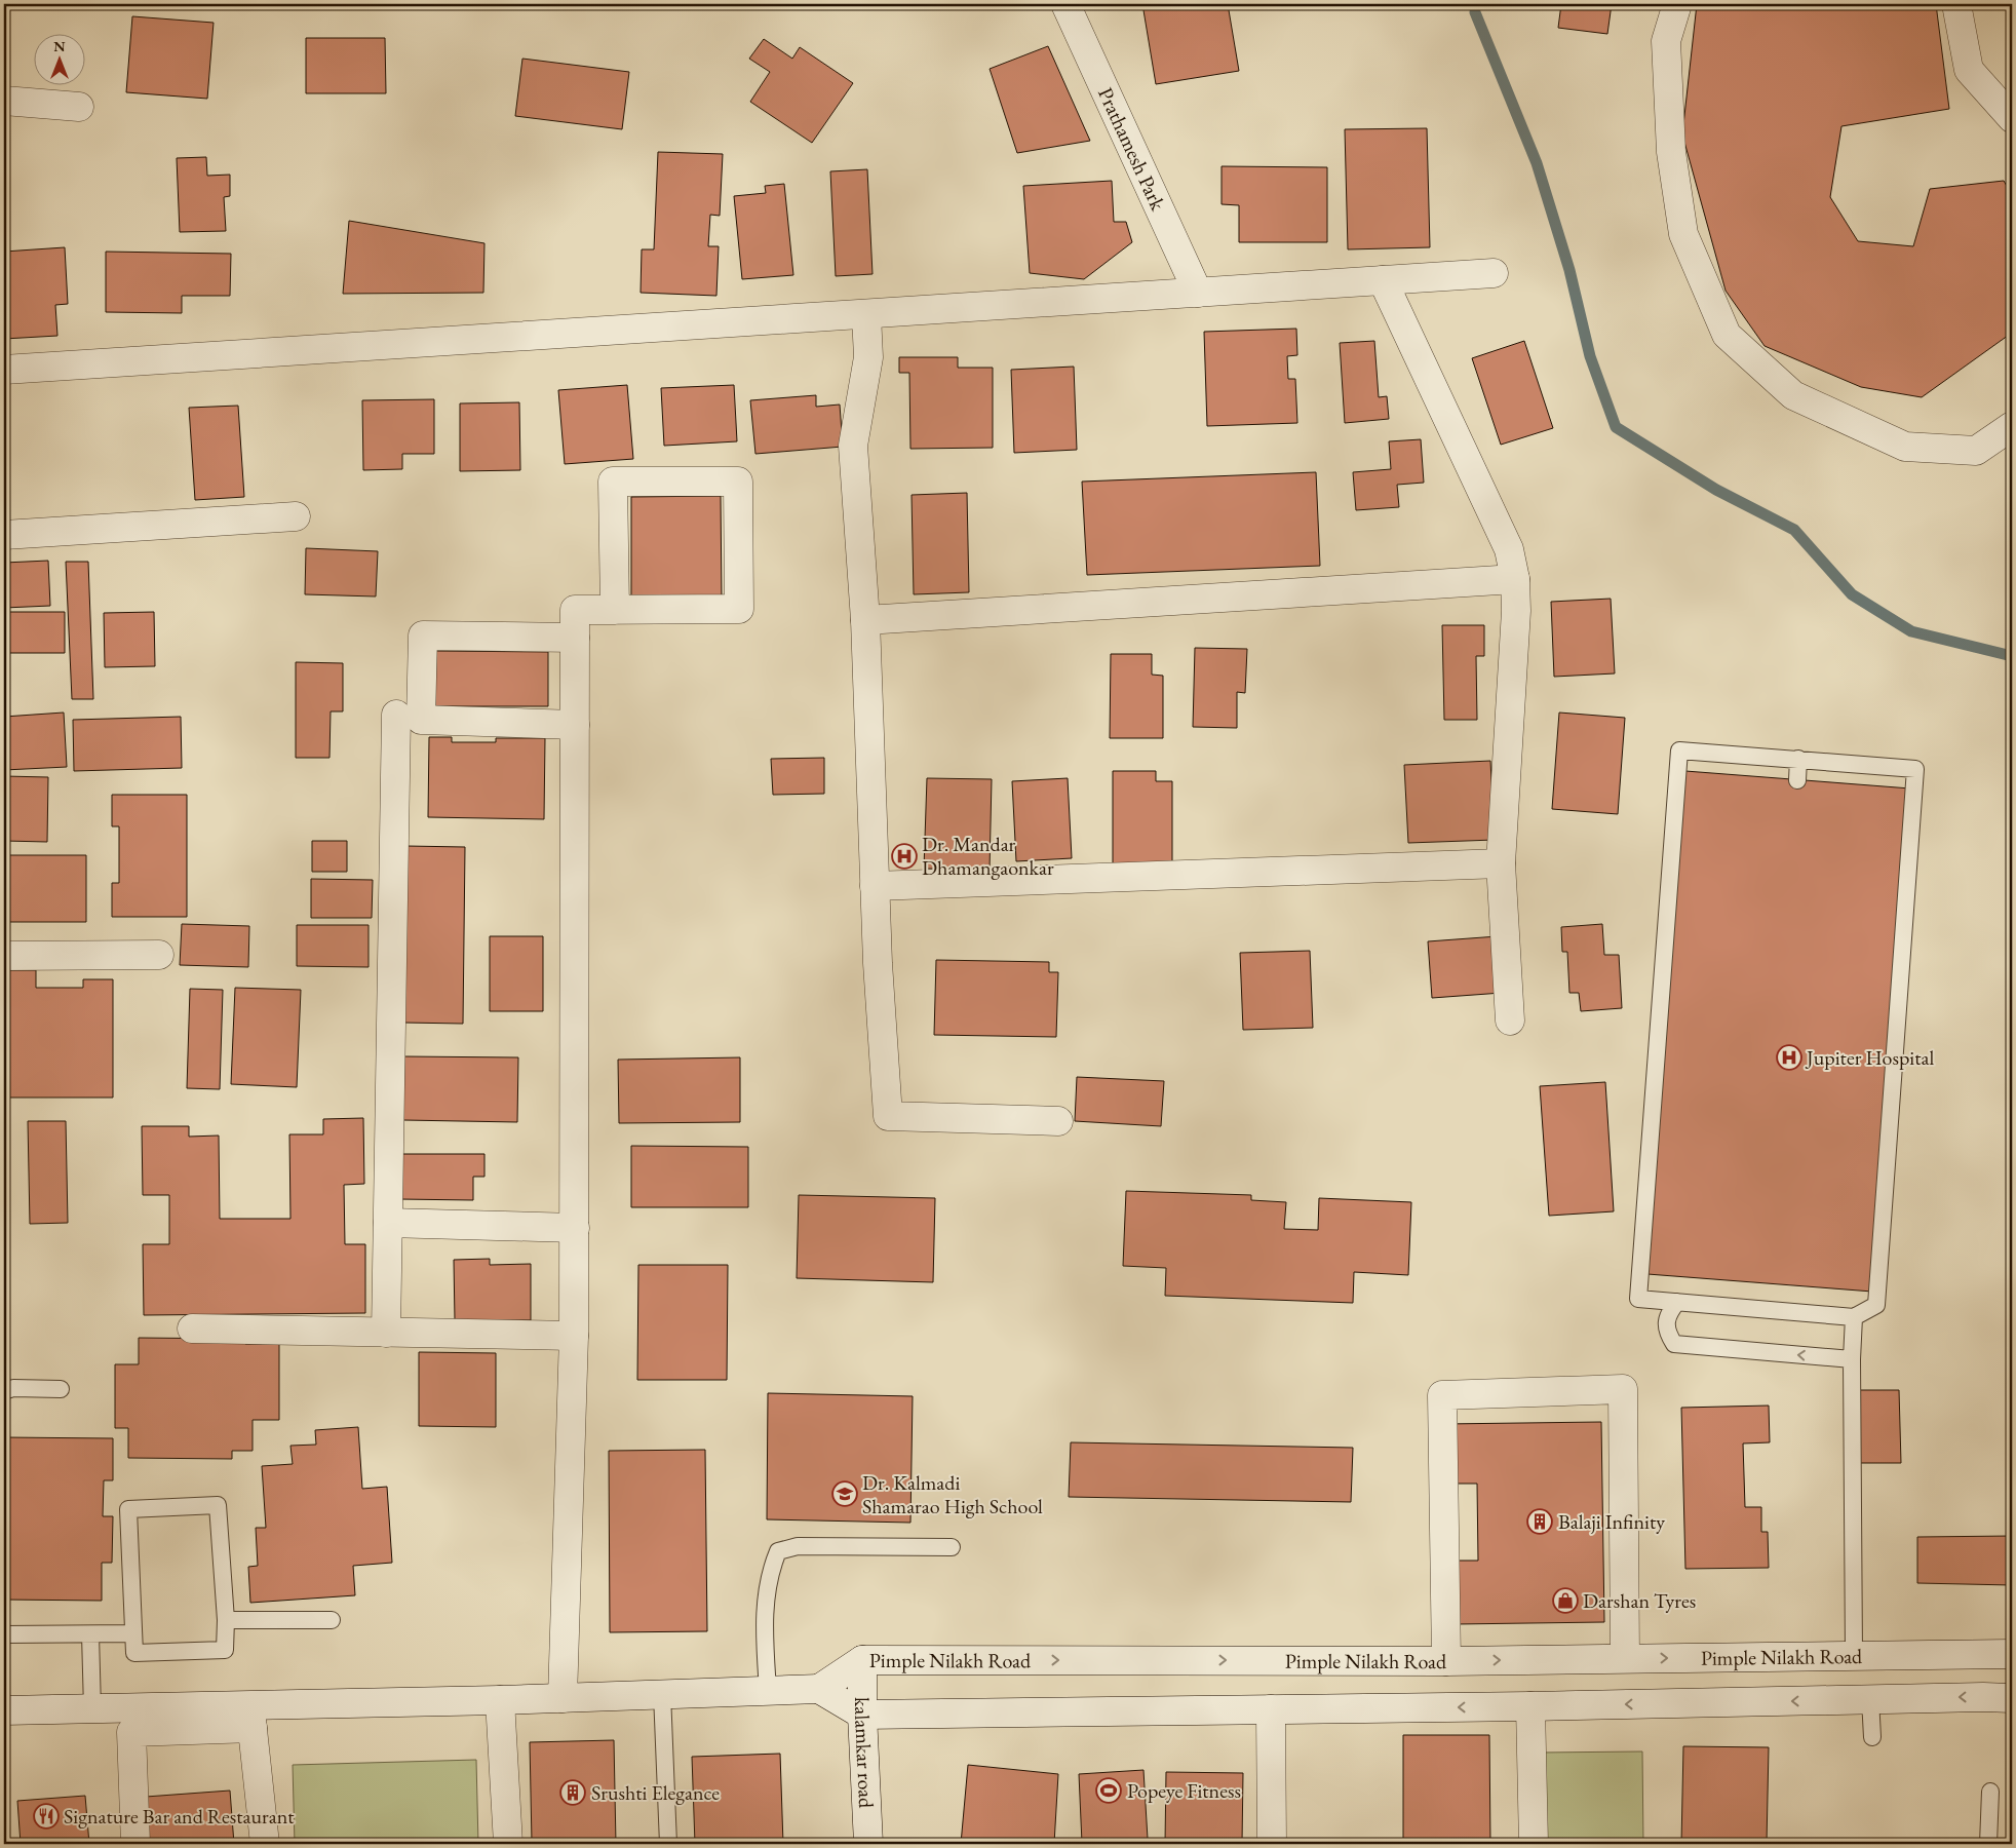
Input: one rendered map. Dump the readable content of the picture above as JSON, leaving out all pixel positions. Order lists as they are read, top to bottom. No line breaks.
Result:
{"streets":{"street":["Prathamesh Park","Pimple Nilakh Road","kalamkar road"]},"crossings":[["Pimple Nilakh Road","kalamkar road"]],"places":{"hospital":["Dr. Mandar Dhamangaonkar","Jupiter Hospital"],"school or university":["Dr. Kalmadi Shamarao High School"],"building":["Balaji Infinity","Srushti Elegance"],"shop":["Darshan Tyres"],"sports":["Popeye Fitness"],"restaurant":["Signature Bar and Restaurant"]},"north":"top"}
